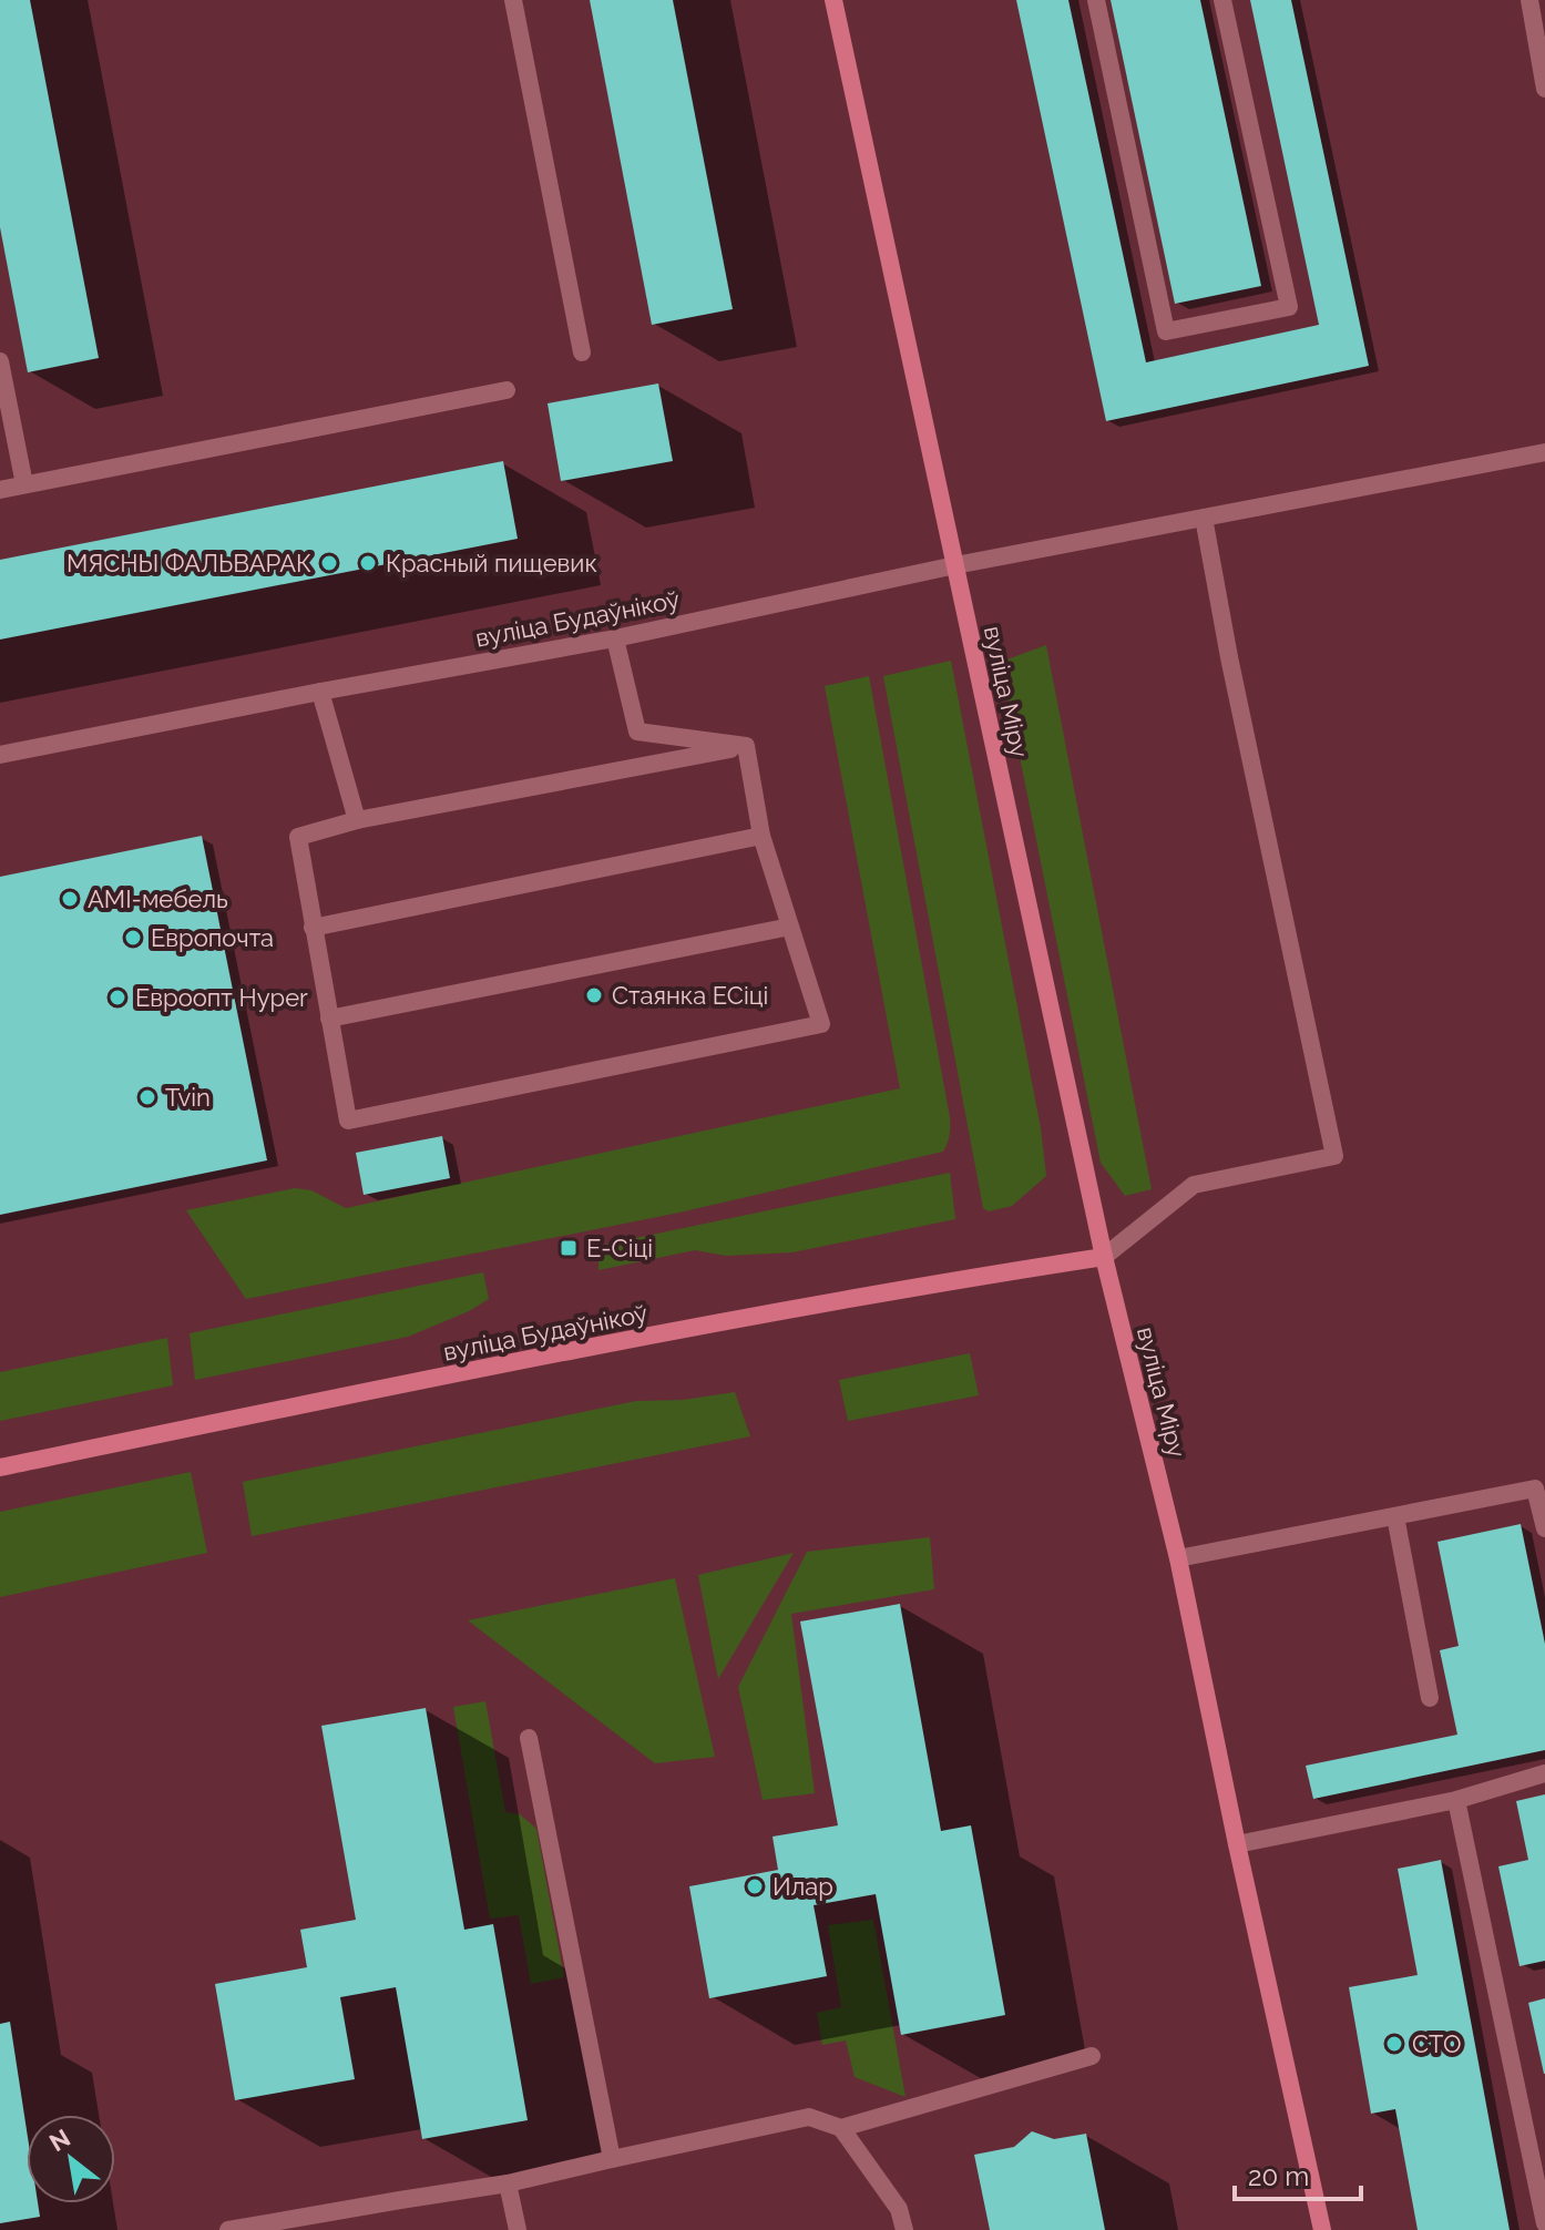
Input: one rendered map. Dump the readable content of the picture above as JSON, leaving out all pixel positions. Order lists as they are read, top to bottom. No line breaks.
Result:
{"streets":{"main road":["вуліца Будаўнікоў","вуліца Міру"]},"crossings":[["вуліца Будаўнікоў","вуліца Міру"]],"places":{"other":["МЯСНЫ ФАЛЬВАРАК","Красный пищевик","AMI-мебель","Европочта","Стаянка ЕСіці","Евроопт Hyper","Tvin","Илар","СТО"],"transit":["Е-Сіці"]},"scale_bar":"20 m","north":"top left"}
